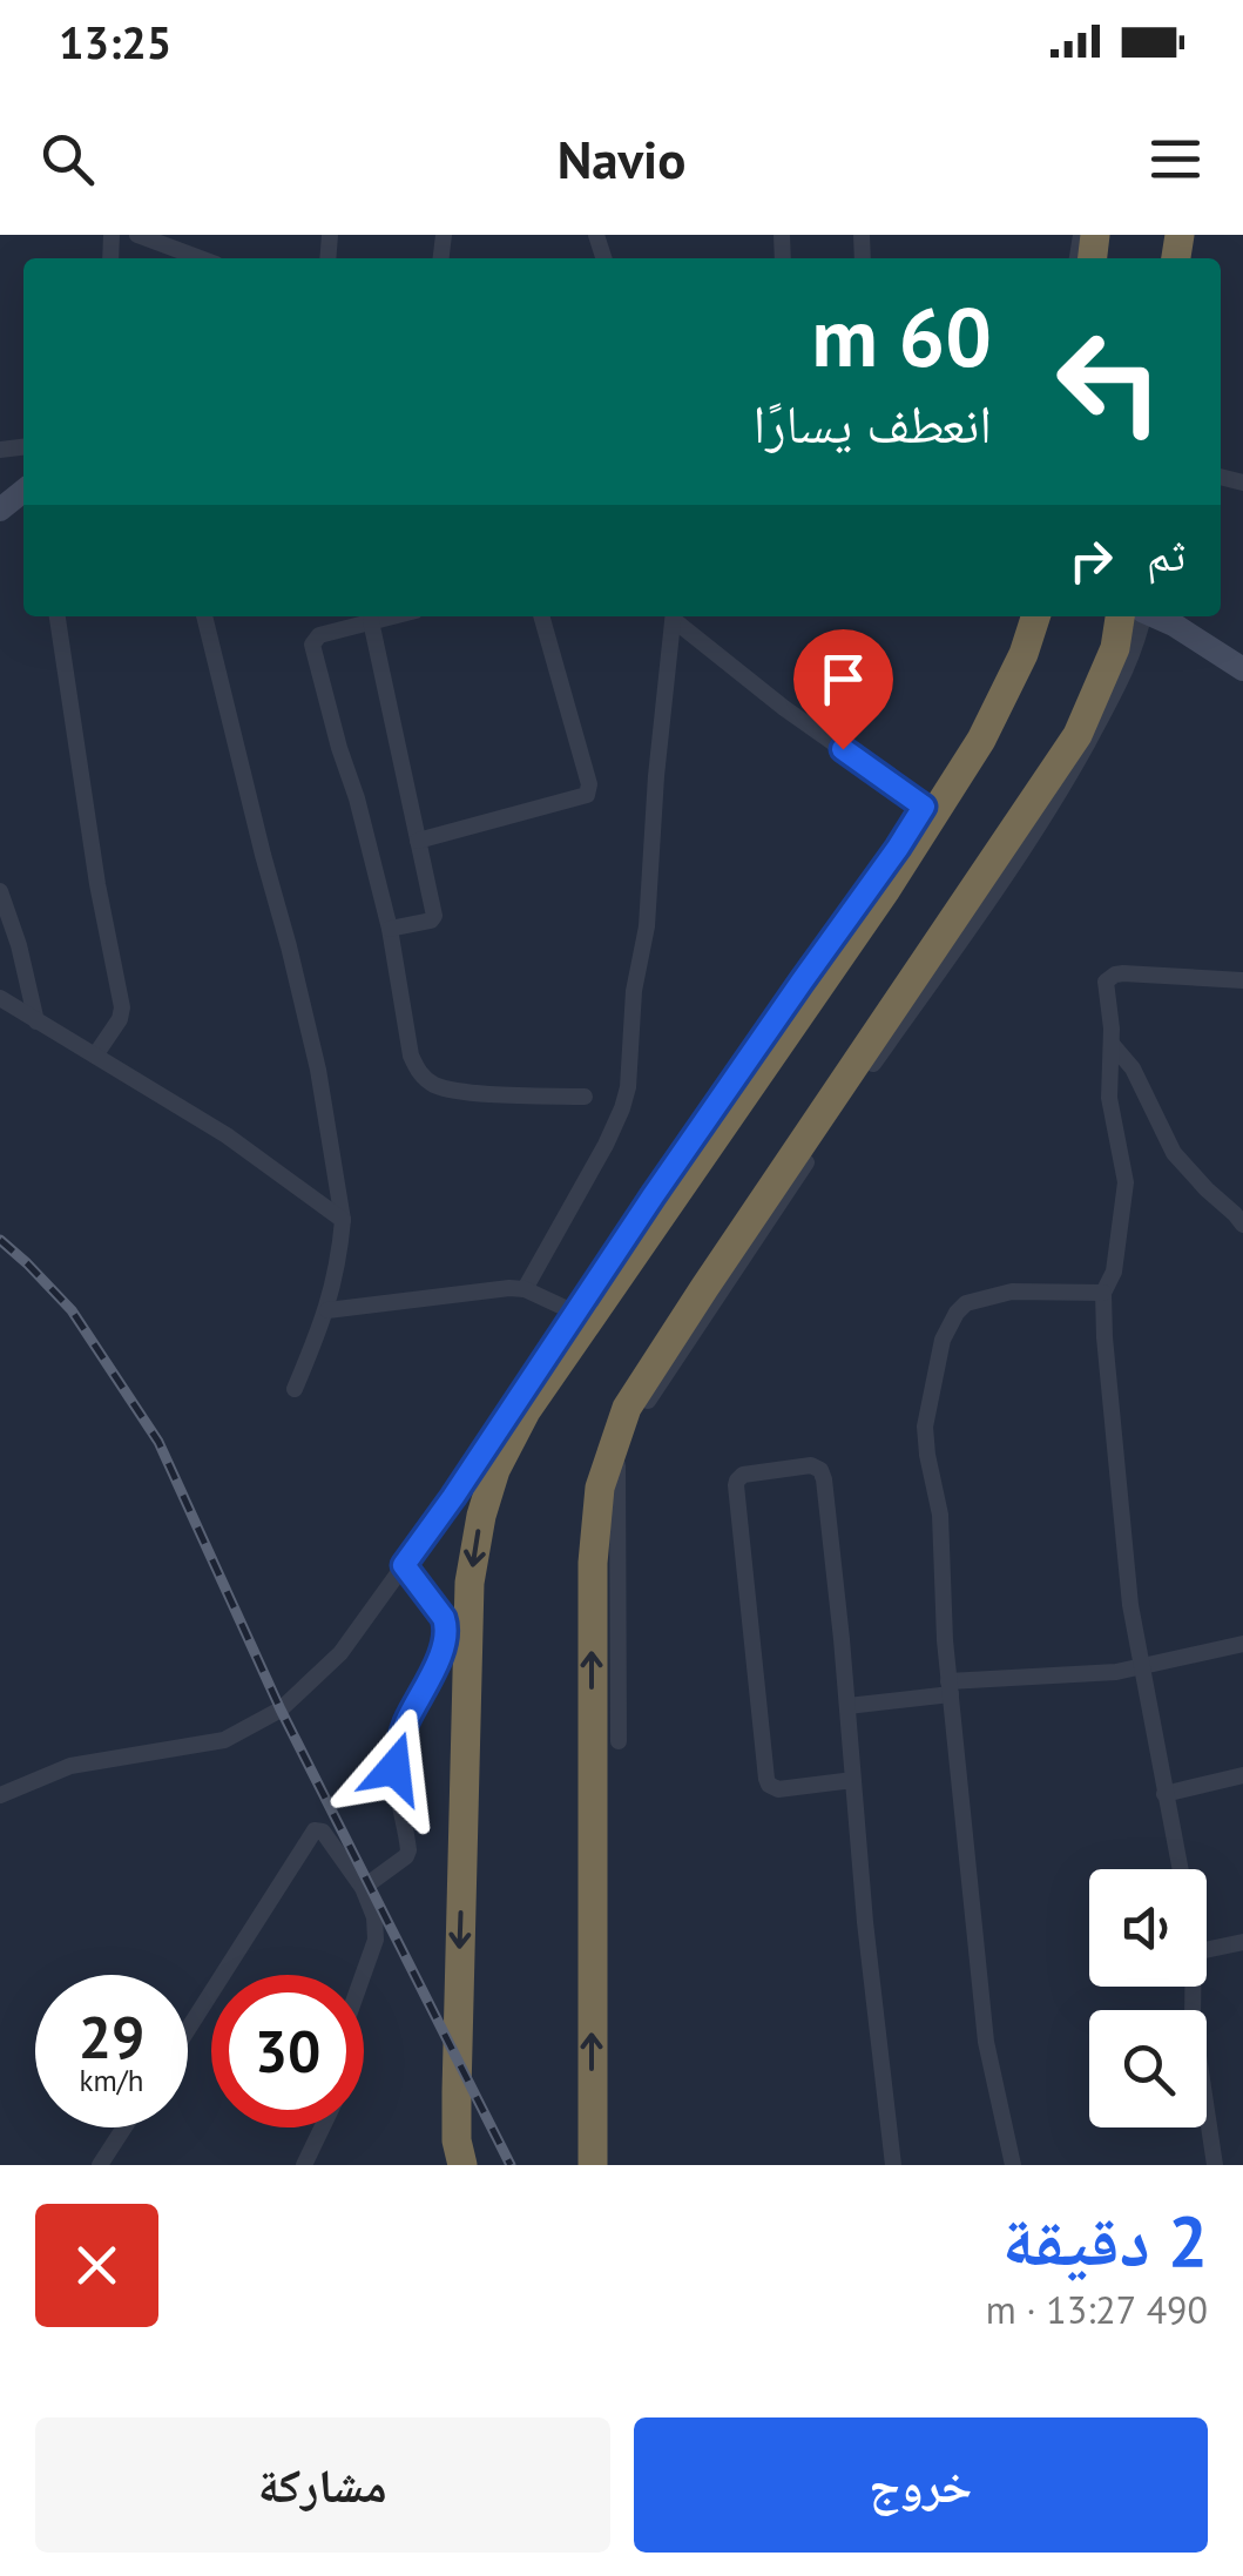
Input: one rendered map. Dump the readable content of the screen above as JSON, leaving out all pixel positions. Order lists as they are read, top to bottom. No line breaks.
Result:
{"page":{"status":"13:25","header":"Navio","turn":["60 m","انعطف يسارًا"],"then":"ثم","speed":"29 km/h","limit":"30","heading":["2 دقيقة","490 m · 13:27"],"buttons":["خروج","مشاركة"]}}
